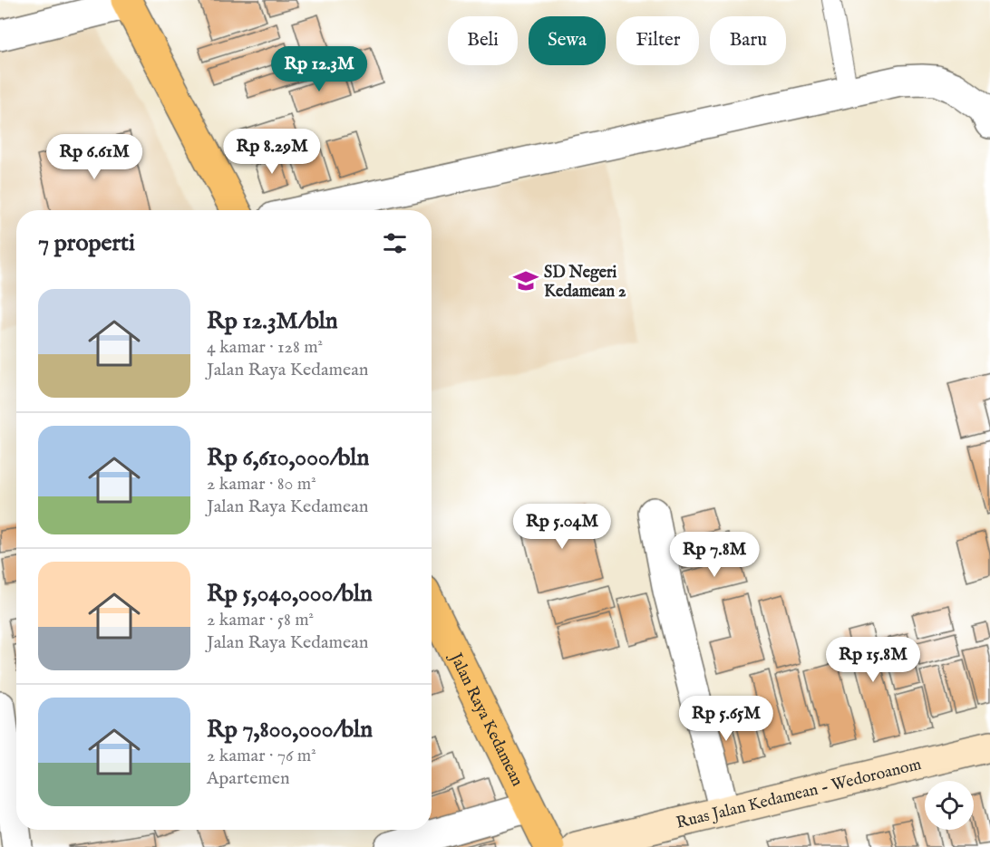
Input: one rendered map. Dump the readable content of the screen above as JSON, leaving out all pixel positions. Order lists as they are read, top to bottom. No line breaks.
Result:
{"streets":{"highway":["Jalan Raya Kedamean"],"main road":["Ruas Jalan Kedamean - Wedoroanom"]},"places":{"school or university":["SD Negeri Kedamean 2"]},"page":{"chip":["Beli","Sewa","Filter","Baru"],"price":["Rp 12.3M","Rp 8.29M","Rp 6.61M","Rp 5.04M","Rp 7.8M","Rp 15.8M","Rp 5.65M"],"heading":"7 properti","list":[{"name":"Rp 12.3M/bln","note":"4 kamar · 128 m² · Jalan Raya Kedamean"},{"name":"Rp 6,610,000/bln","note":"2 kamar · 80 m² · Jalan Raya Kedamean"},{"name":"Rp 5,040,000/bln","note":"2 kamar · 58 m² · Jalan Raya Kedamean"},{"name":"Rp 7,800,000/bln","note":"2 kamar · 76 m² · Apartemen"}]}}
